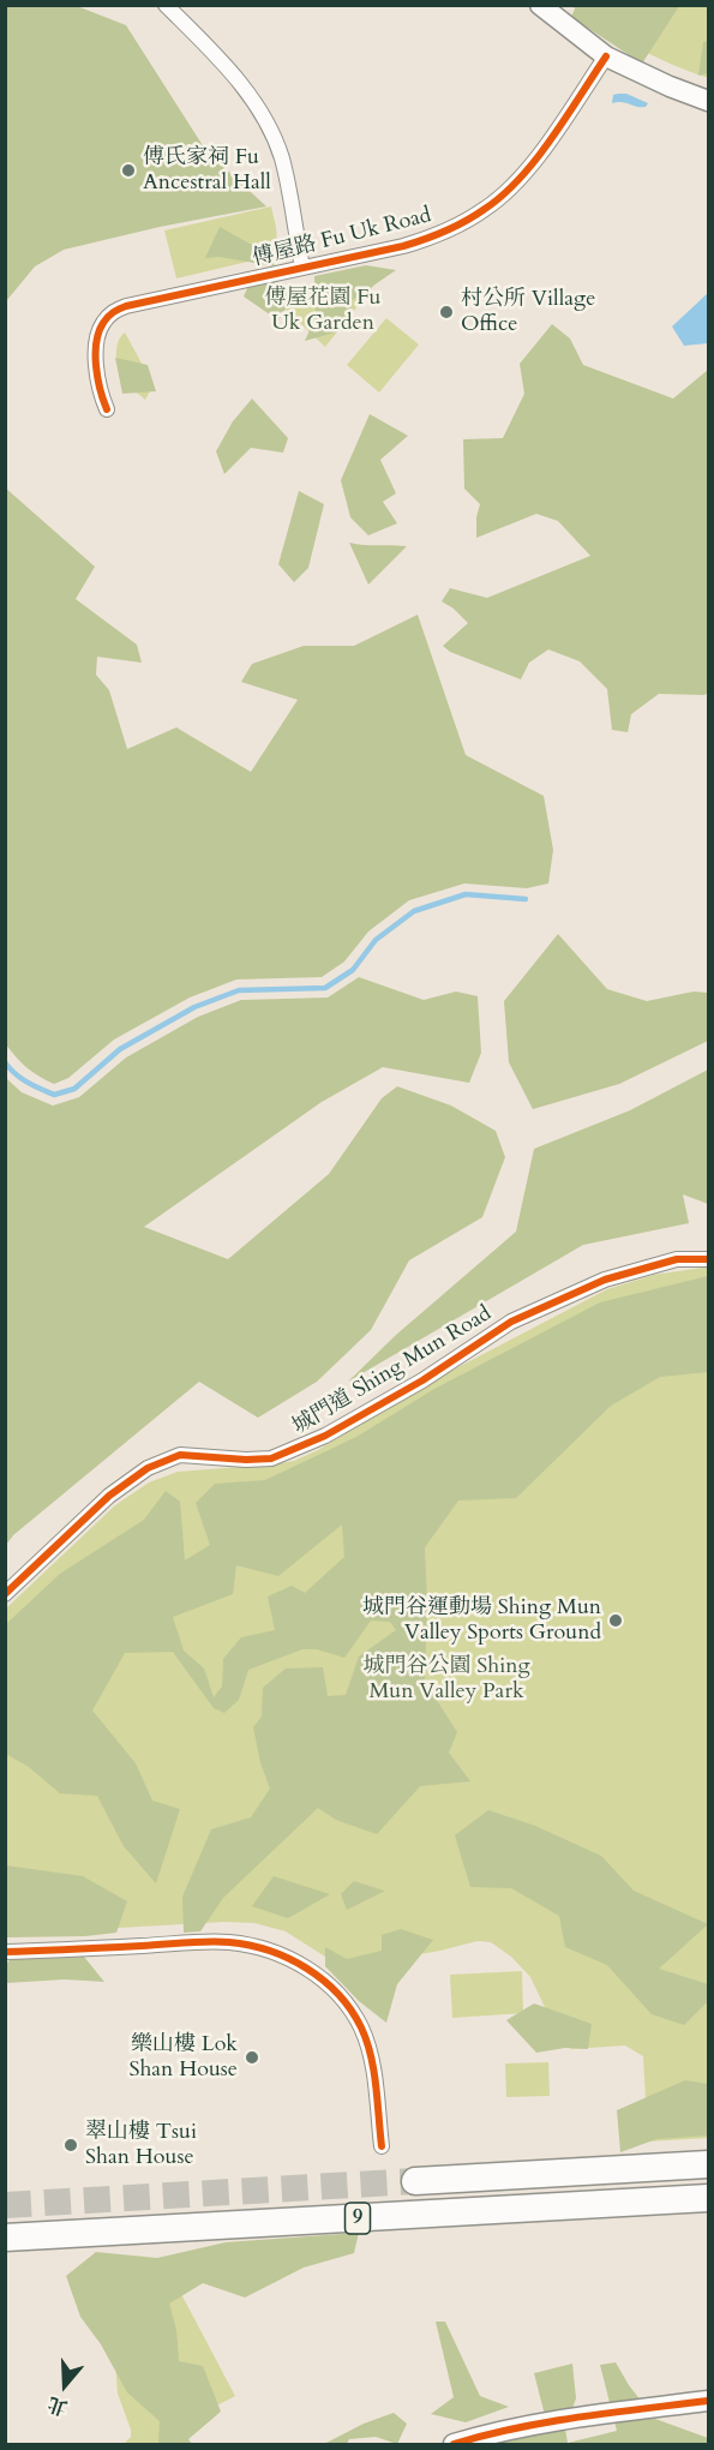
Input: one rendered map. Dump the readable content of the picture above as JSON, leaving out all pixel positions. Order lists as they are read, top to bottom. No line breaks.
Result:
{"streets":{"highway":["9"],"street":["傅屋路 Fu Uk Road","城門道 Shing Mun Road"]},"parks":["傅屋花園 Fu Uk Garden","城門谷公園 Shing Mun Valley Park"],"places":["傅氏家祠 Fu Ancestral Hall","村公所 Village Office","城門谷運動場 Shing Mun Valley Sports Ground","樂山樓 Lok Shan House","翠山樓 Tsui Shan House"],"north":"bottom"}
